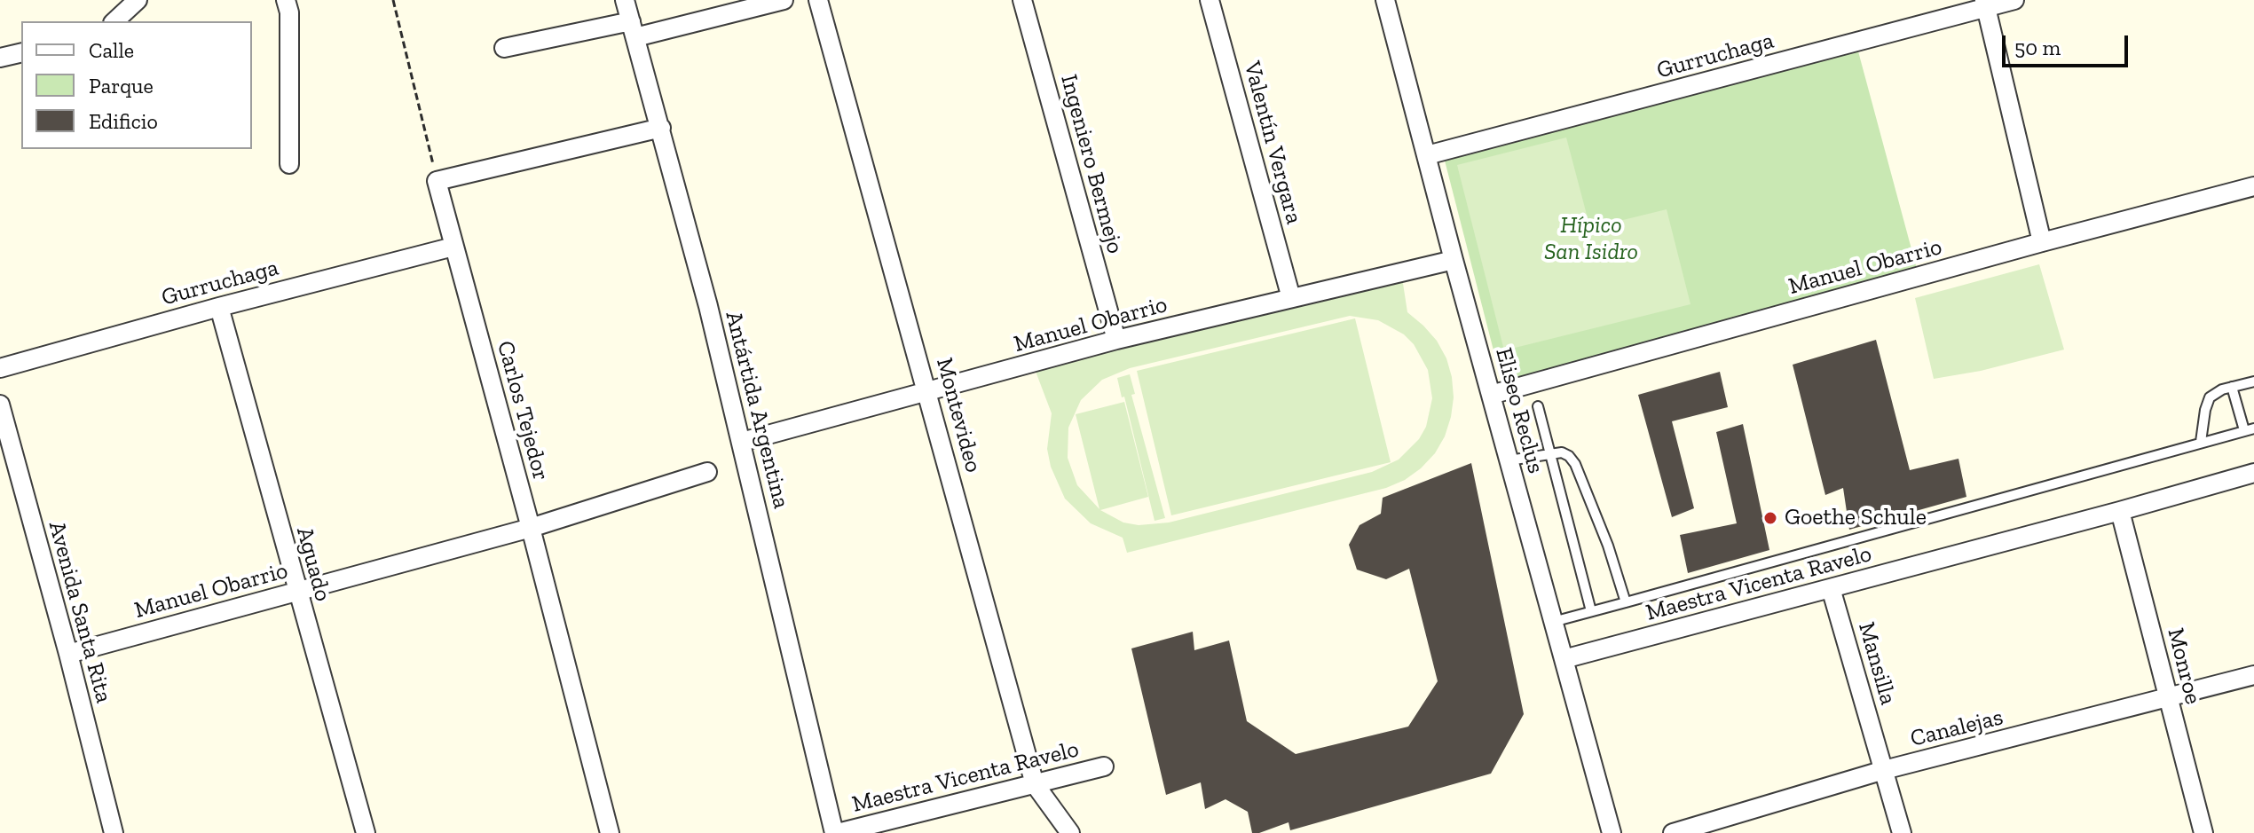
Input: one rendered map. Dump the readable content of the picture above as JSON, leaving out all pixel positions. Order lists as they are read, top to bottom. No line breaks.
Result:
{"streets":{"street":["Gurruchaga","Valentín Vergara","Ingeniero Bermejo","Manuel Obarrio","Antártida Argentina","Carlos Tejedor","Eliseo Reclus","Montevideo","Aguado","Maestra Vicenta Ravelo","Avenida Santa Rita","Mansilla","Monroe","Canalejas"]},"crossings":[["Gurruchaga","Carlos Tejedor"],["Gurruchaga","Eliseo Reclus"],["Gurruchaga","Aguado"],["Valentín Vergara","Manuel Obarrio"],["Ingeniero Bermejo","Manuel Obarrio"],["Manuel Obarrio","Antártida Argentina"],["Manuel Obarrio","Carlos Tejedor"],["Manuel Obarrio","Eliseo Reclus"],["Manuel Obarrio","Montevideo"],["Manuel Obarrio","Aguado"],["Manuel Obarrio","Avenida Santa Rita"],["Antártida Argentina","Maestra Vicenta Ravelo"],["Eliseo Reclus","Maestra Vicenta Ravelo"],["Montevideo","Maestra Vicenta Ravelo"],["Maestra Vicenta Ravelo","Mansilla"],["Maestra Vicenta Ravelo","Monroe"],["Mansilla","Canalejas"],["Monroe","Canalejas"]],"parks":["Hípico San Isidro"],"places":["Goethe Schule"],"legend":["Calle","Parque","Edificio"],"scale_bar":"50 m"}
